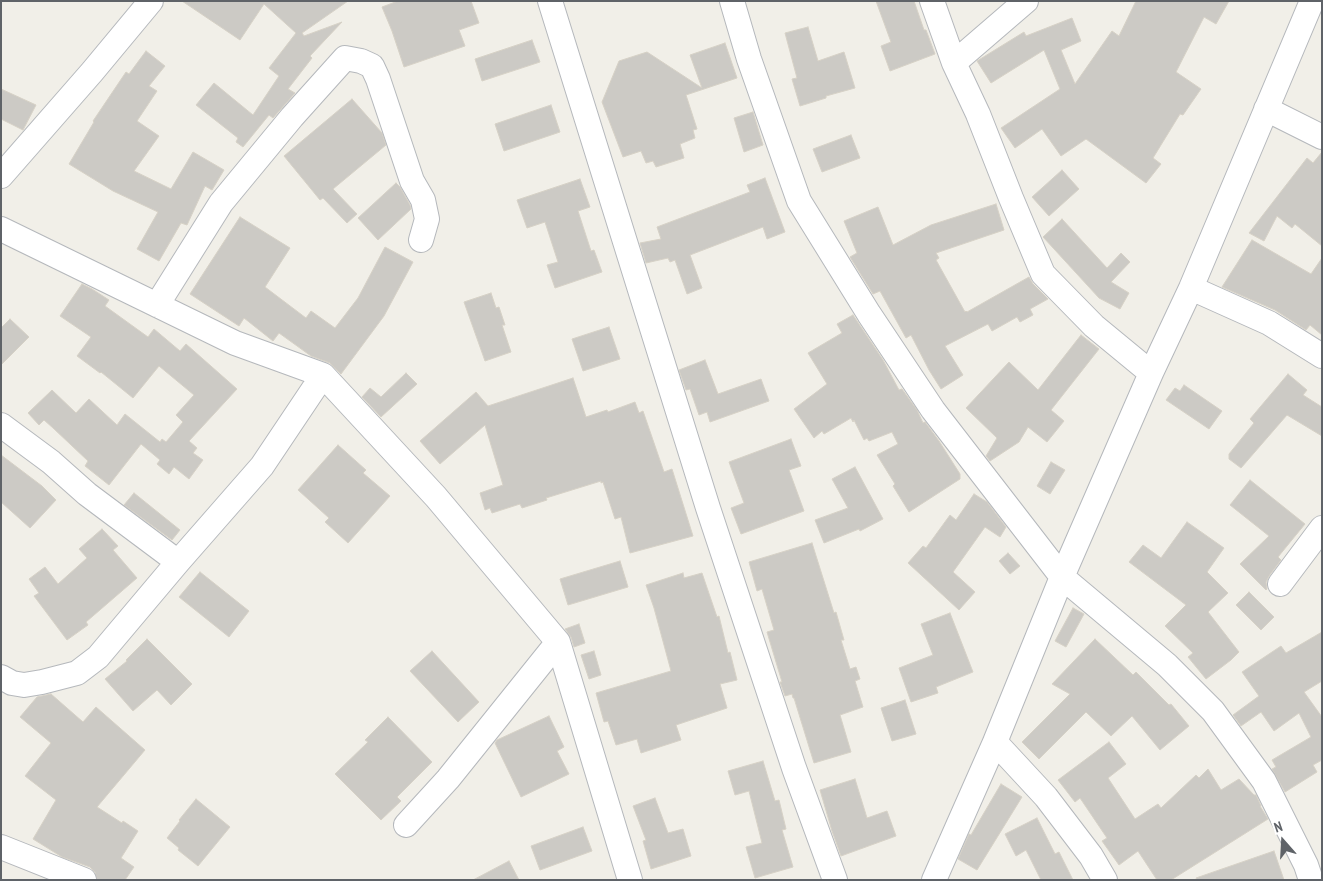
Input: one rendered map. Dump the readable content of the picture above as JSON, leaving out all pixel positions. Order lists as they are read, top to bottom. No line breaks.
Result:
{"north":"top"}
